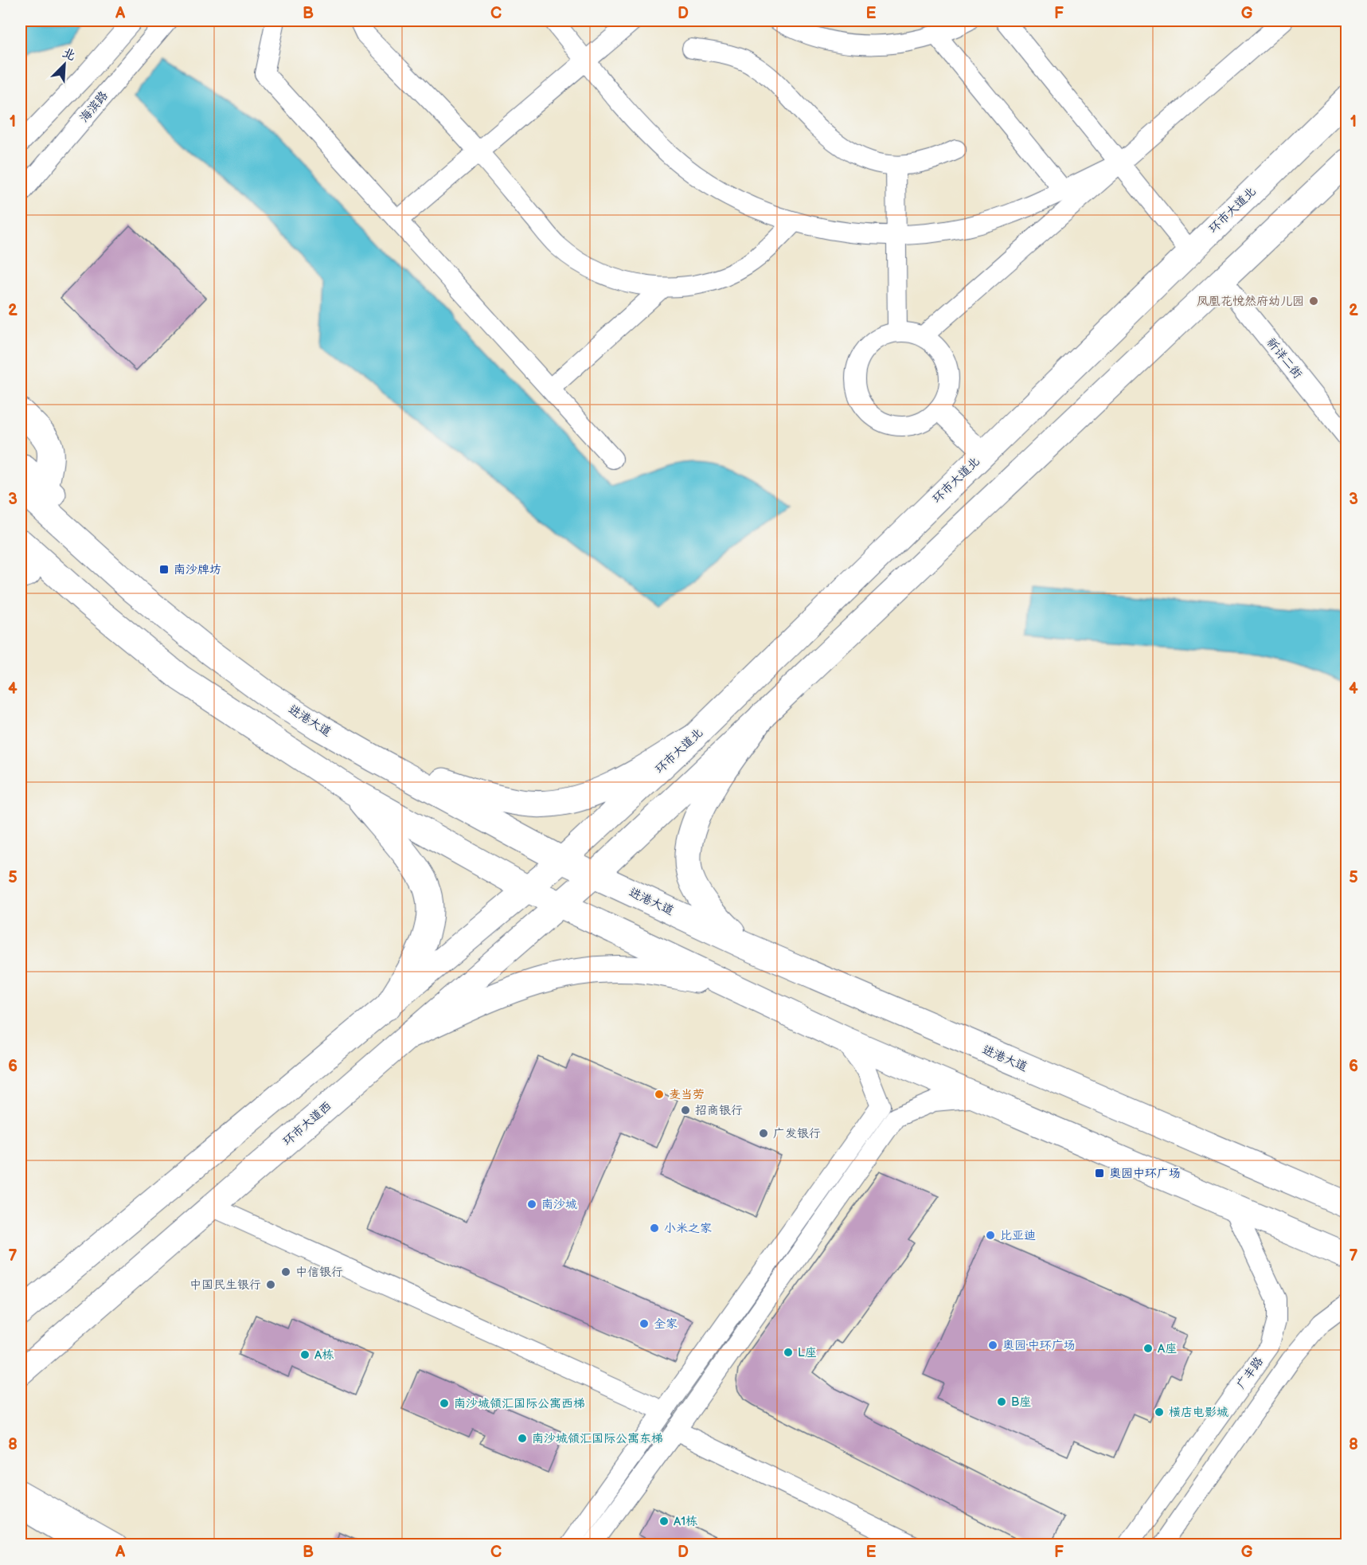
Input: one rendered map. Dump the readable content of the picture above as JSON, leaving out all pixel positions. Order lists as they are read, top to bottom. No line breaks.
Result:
{"streets":{"highway":["进港大道"],"main road":["环市大道北","环市大道西"],"street":["海滨路","祈详二街","广丰路"]},"crossings":[["环市大道北","进港大道"],["进港大道","环市大道西"]],"places":{"other":["凤凰花悦然府幼儿园","麦当劳","招商银行","广发银行","南沙城","小米之家","比亚迪","中信银行","中国民生银行","全家","奥园·中环广场","A座","L座","A栋","B座","南沙城领汇国际公寓西梯","横店电影城","南沙城领汇国际公寓东梯","A1栋"],"transit":["南沙牌坊","奥园中环广场"]},"north":"top right","grid":{"columns":["A","B","C","D","E","F","G"],"rows":["1","2","3","4","5","6","7","8"]}}
